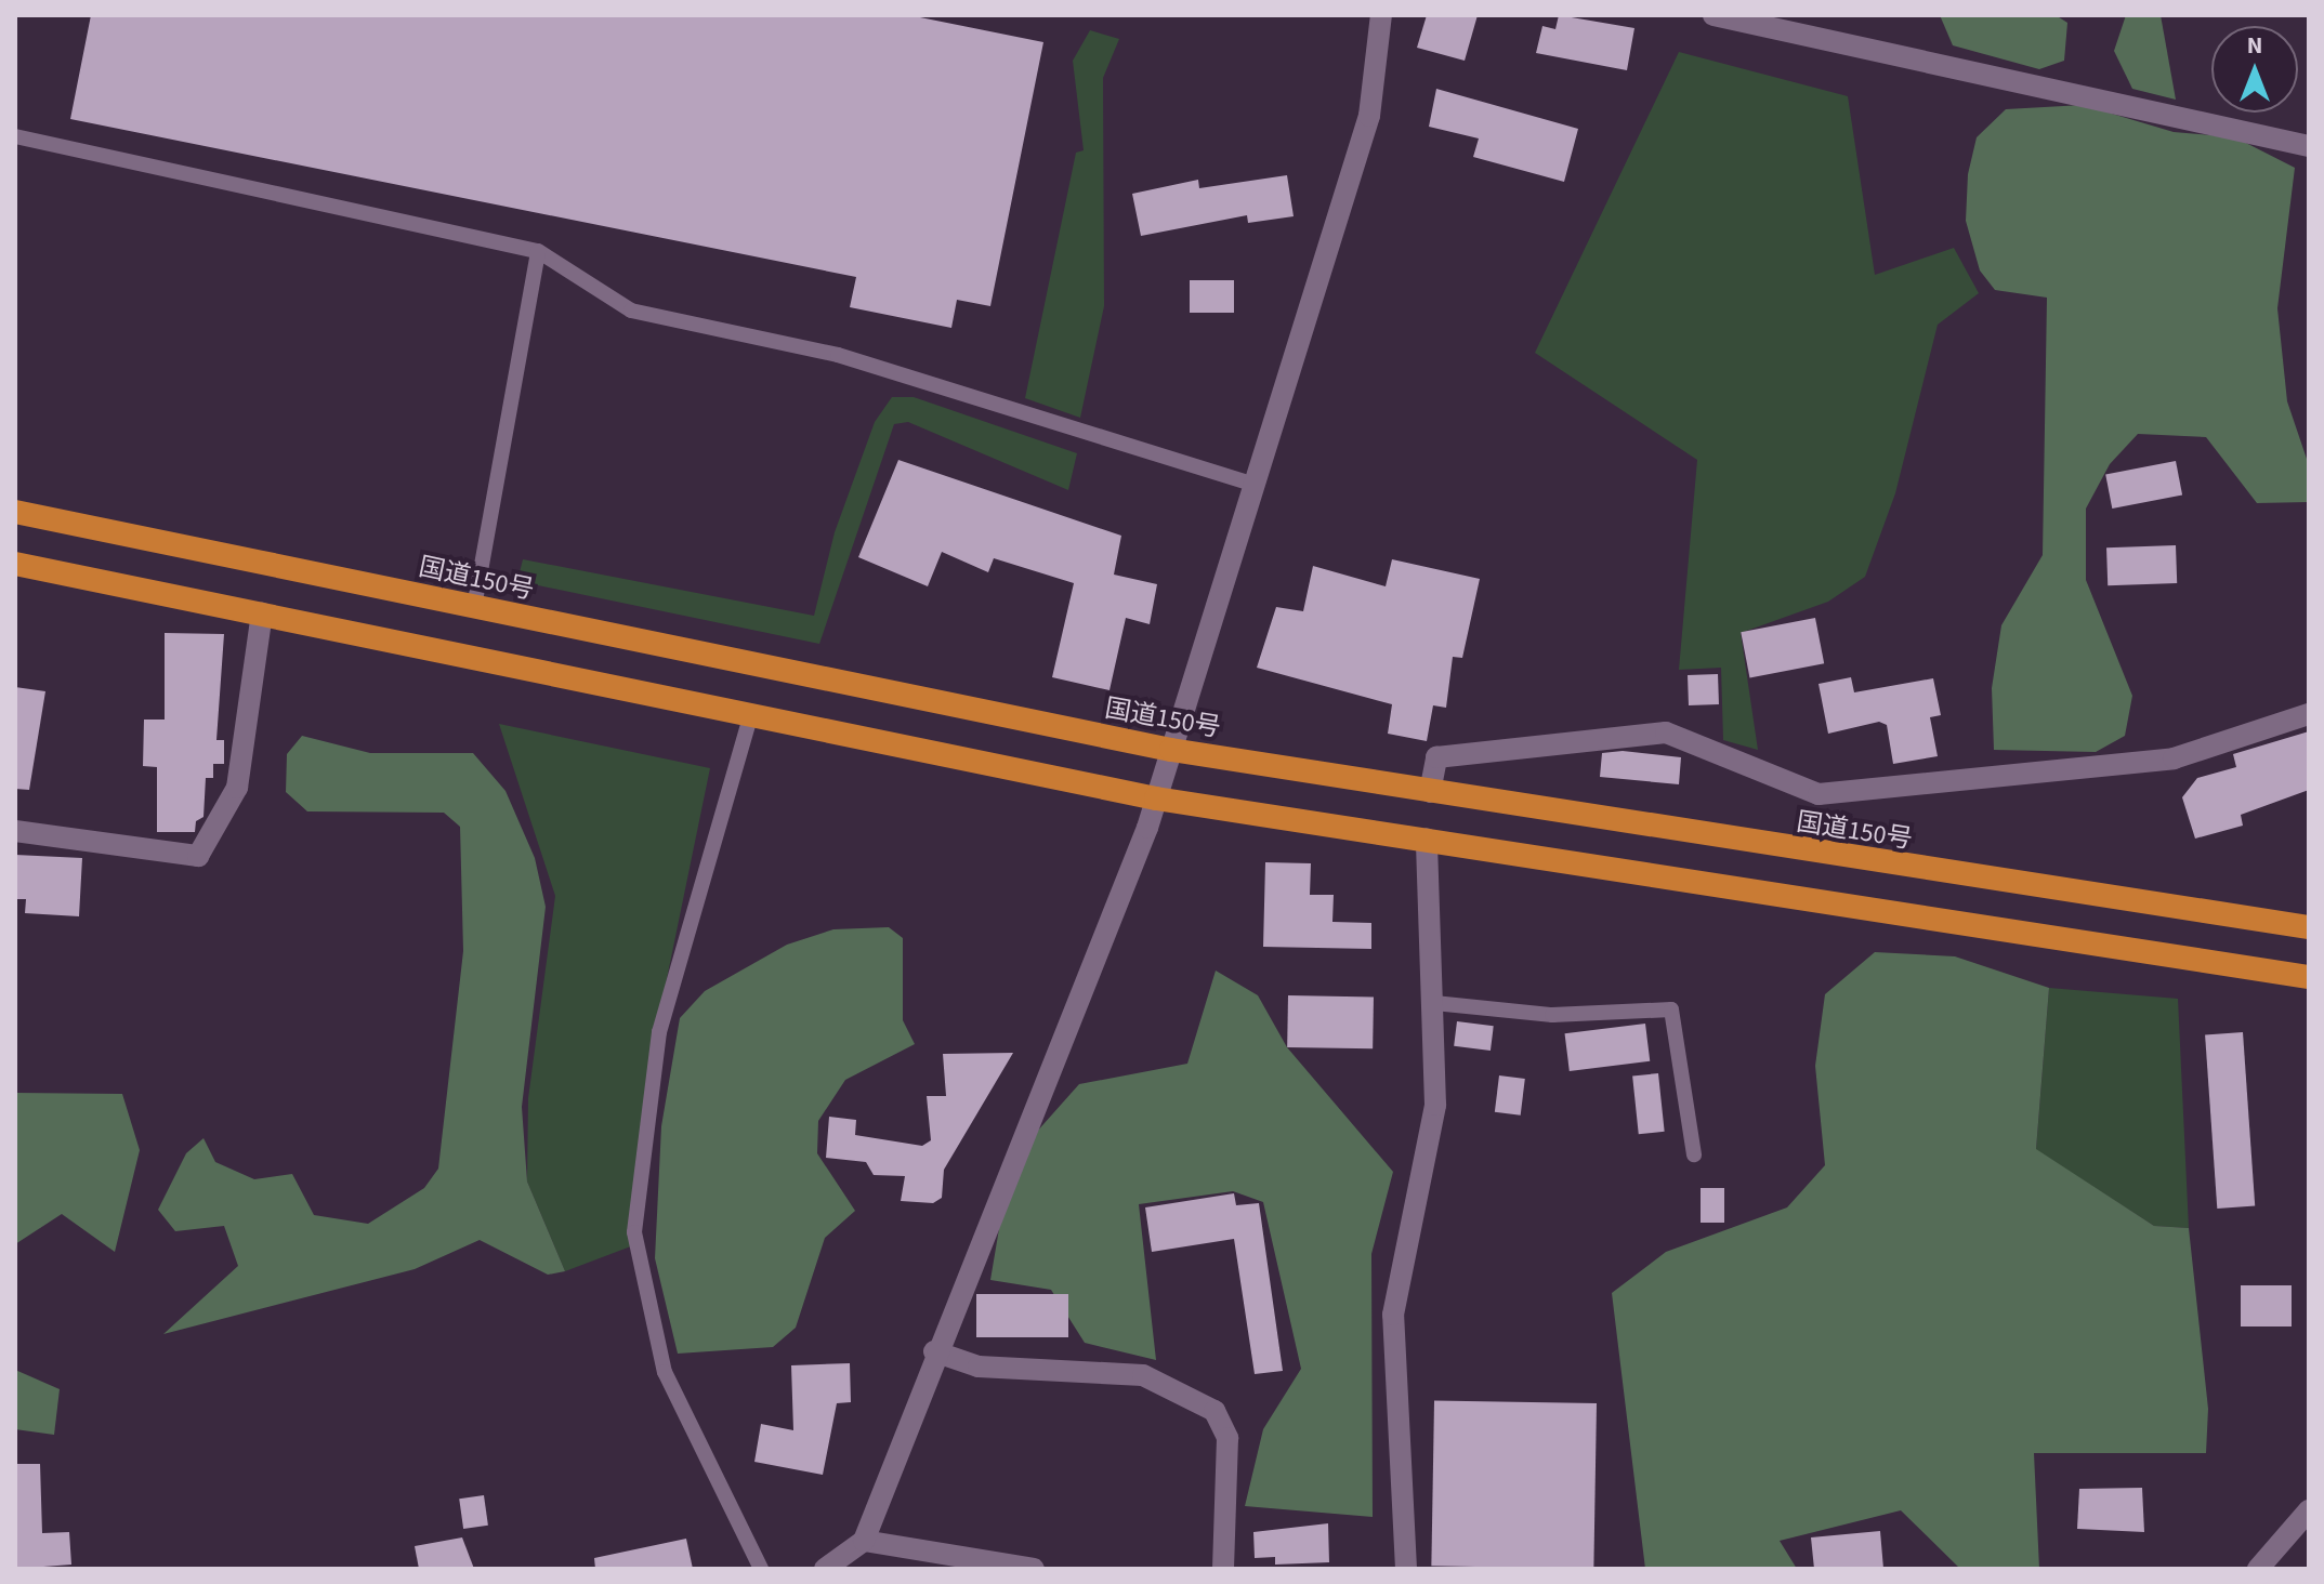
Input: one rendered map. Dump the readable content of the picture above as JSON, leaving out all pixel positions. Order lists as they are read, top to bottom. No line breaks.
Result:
{"streets":{"highway":["国道150号"]},"north":"top"}
